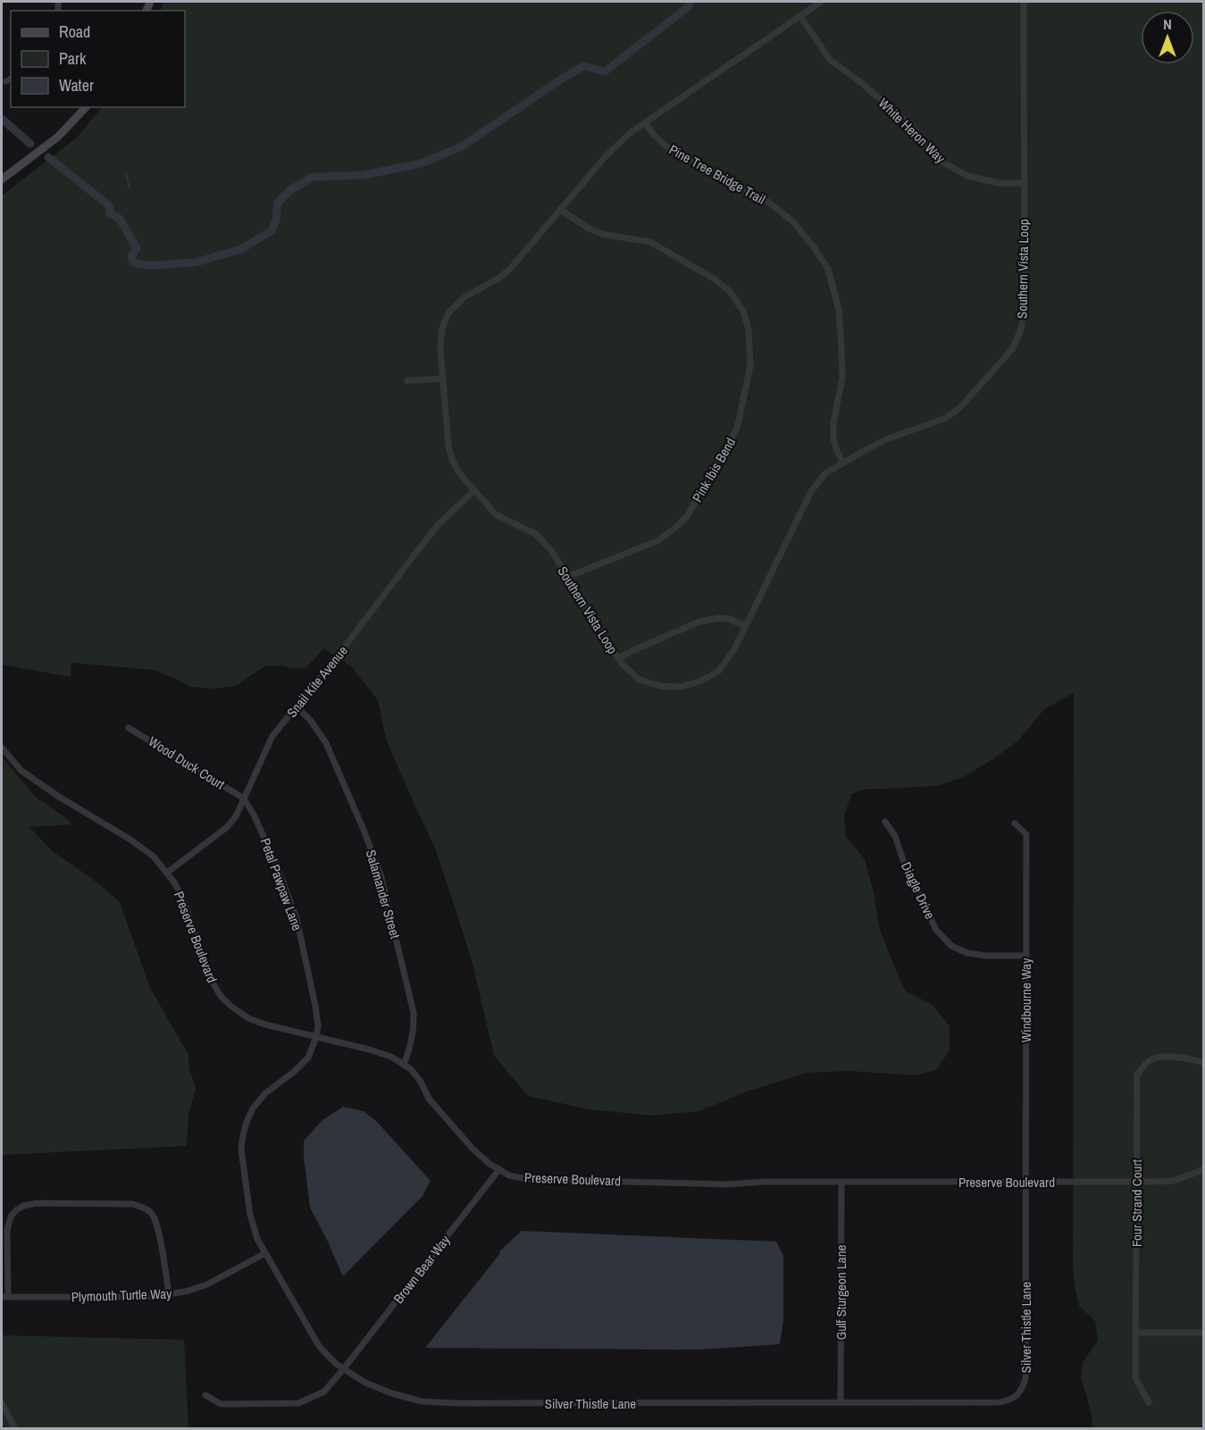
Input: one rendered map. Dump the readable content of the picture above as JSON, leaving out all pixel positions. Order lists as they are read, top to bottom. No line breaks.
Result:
{"streets":{"street":["White Heron Way","Pine Tree Bridge Trail","Southern Vista Loop","Pink Ibis Bend","Snail Kite Avenue","Wood Duck Court","Petal Pawpaw Lane","Diagle Drive","Salamander Street","Preserve Boulevard","Windbourne Way","Four Strand Court","Brown Bear Way","Gulf Sturgeon Lane","Plymouth Turtle Way","Silver Thistle Lane"]},"crossings":[["White Heron Way","Southern Vista Loop"],["Pine Tree Bridge Trail","Southern Vista Loop"],["Southern Vista Loop","Pink Ibis Bend"],["Southern Vista Loop","Snail Kite Avenue"],["Snail Kite Avenue","Wood Duck Court"],["Snail Kite Avenue","Petal Pawpaw Lane"],["Snail Kite Avenue","Salamander Street"],["Snail Kite Avenue","Preserve Boulevard"],["Wood Duck Court","Petal Pawpaw Lane"],["Petal Pawpaw Lane","Preserve Boulevard"],["Petal Pawpaw Lane","Silver Thistle Lane"],["Diagle Drive","Windbourne Way"],["Salamander Street","Preserve Boulevard"],["Preserve Boulevard","Windbourne Way"],["Preserve Boulevard","Four Strand Court"],["Preserve Boulevard","Brown Bear Way"],["Preserve Boulevard","Gulf Sturgeon Lane"],["Preserve Boulevard","Silver Thistle Lane"],["Windbourne Way","Silver Thistle Lane"],["Brown Bear Way","Silver Thistle Lane"],["Gulf Sturgeon Lane","Silver Thistle Lane"],["Plymouth Turtle Way","Silver Thistle Lane"]],"legend":["Road","Park","Water"],"north":"top"}
